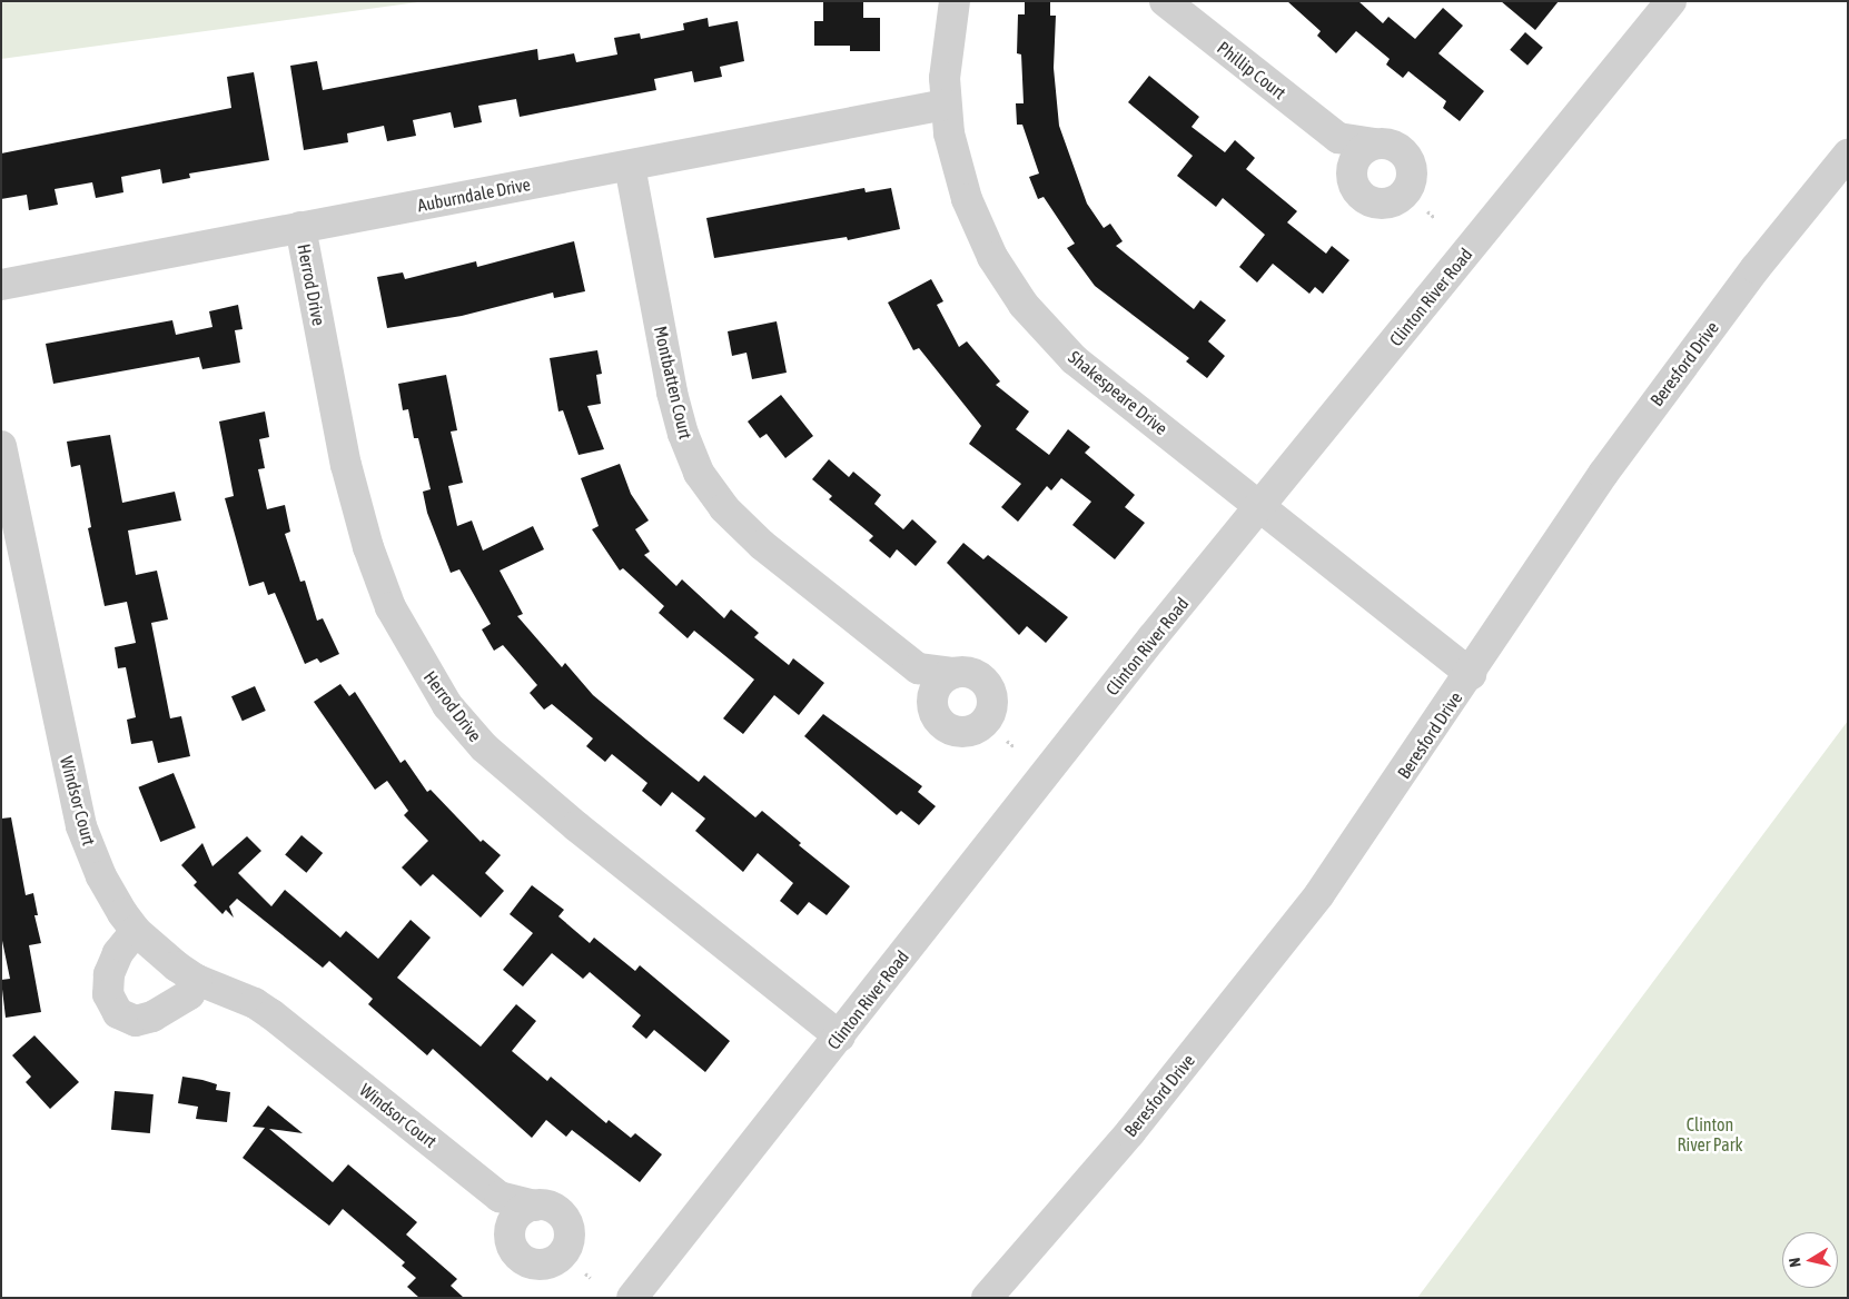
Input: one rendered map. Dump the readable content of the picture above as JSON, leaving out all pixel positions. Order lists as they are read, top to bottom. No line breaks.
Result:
{"streets":{"street":["Phillip Court","Auburndale Drive","Herrod Drive","Clinton River Road","Beresford Drive","Montbatten Court","Shakespeare Drive","Windsor Court"]},"crossings":[["Auburndale Drive","Herrod Drive"],["Auburndale Drive","Montbatten Court"],["Auburndale Drive","Shakespeare Drive"],["Herrod Drive","Clinton River Road"],["Clinton River Road","Shakespeare Drive"],["Beresford Drive","Shakespeare Drive"]],"parks":["Clinton River Park"],"north":"left"}
